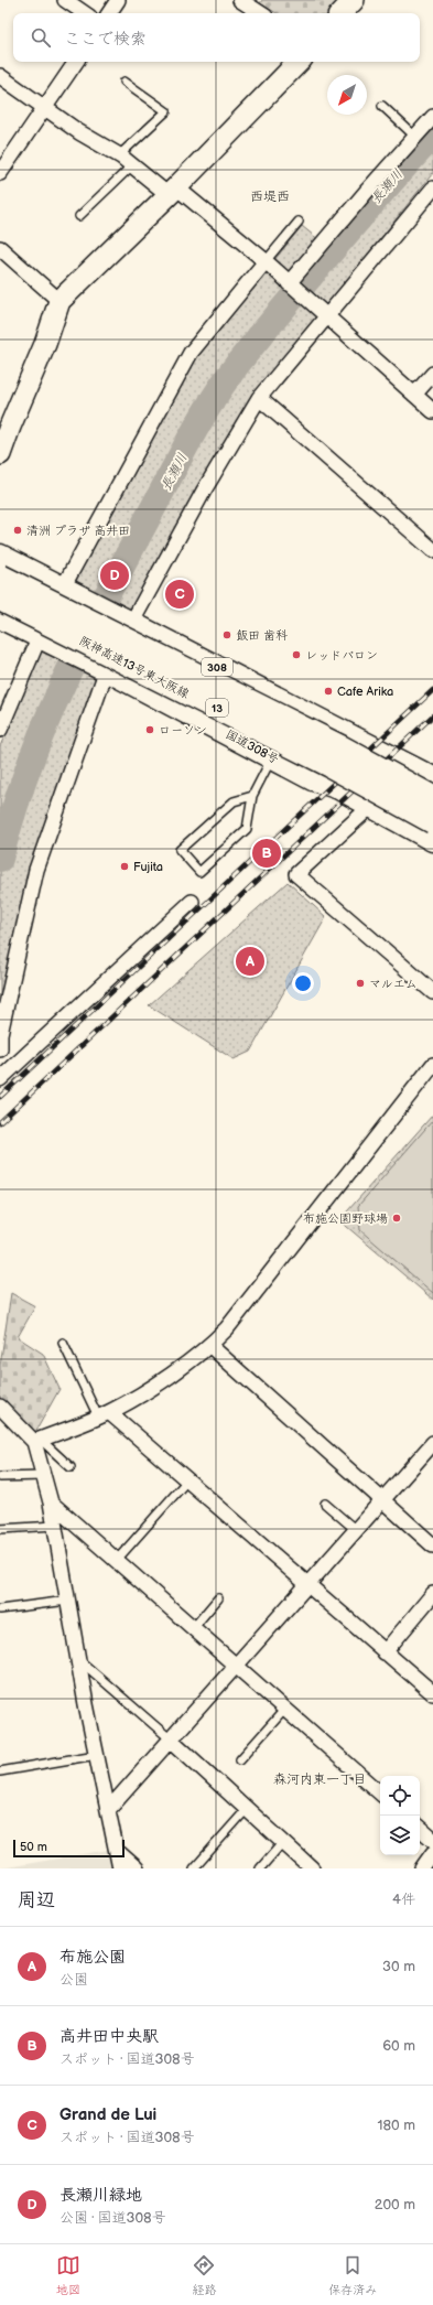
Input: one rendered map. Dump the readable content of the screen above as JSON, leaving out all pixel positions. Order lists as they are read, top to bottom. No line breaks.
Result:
{"streets":{"highway":["阪神高速13号東大阪線","308","13","国道308号"]},"districts":["西堤西","森河内東一丁目"],"water":["長瀬川"],"places":["清洲 プラザ 高井田","飯田 歯科","レッドバロン","Cafe Arika","ローソン","Fujita","マルエム","布施公園野球場"],"scale_bar":"50 m","north":"bottom left","page":{"search":"ここで検索","pins":["D","C","B","A"],"scale":"50 m","heading":["周辺","4件"],"list":[{"mark":"A","name":"布施公園","note":"公園","value":"30 m"},{"mark":"B","name":"高井田中央駅","note":"スポット · 国道308号","value":"60 m"},{"mark":"C","name":"Grand de Lui","note":"スポット · 国道308号","value":"180 m"},{"mark":"D","name":"長瀬川緑地","note":"公園 · 国道308号","value":"200 m"}],"nav":["地図","経路","保存済み"]}}
